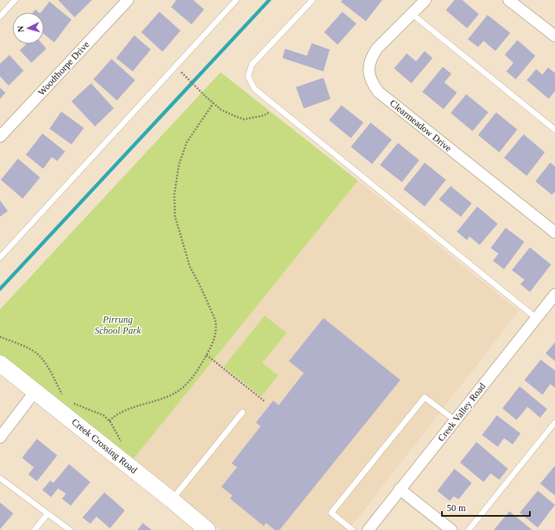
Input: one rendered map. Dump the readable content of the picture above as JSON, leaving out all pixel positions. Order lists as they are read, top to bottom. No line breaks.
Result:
{"streets":{"street":["Woodthorpe Drive","Clearmeadow Drive","Creek Valley Road","Creek Crossing Road"]},"parks":["Pirrung School Park"],"scale_bar":"50 m","north":"left"}
